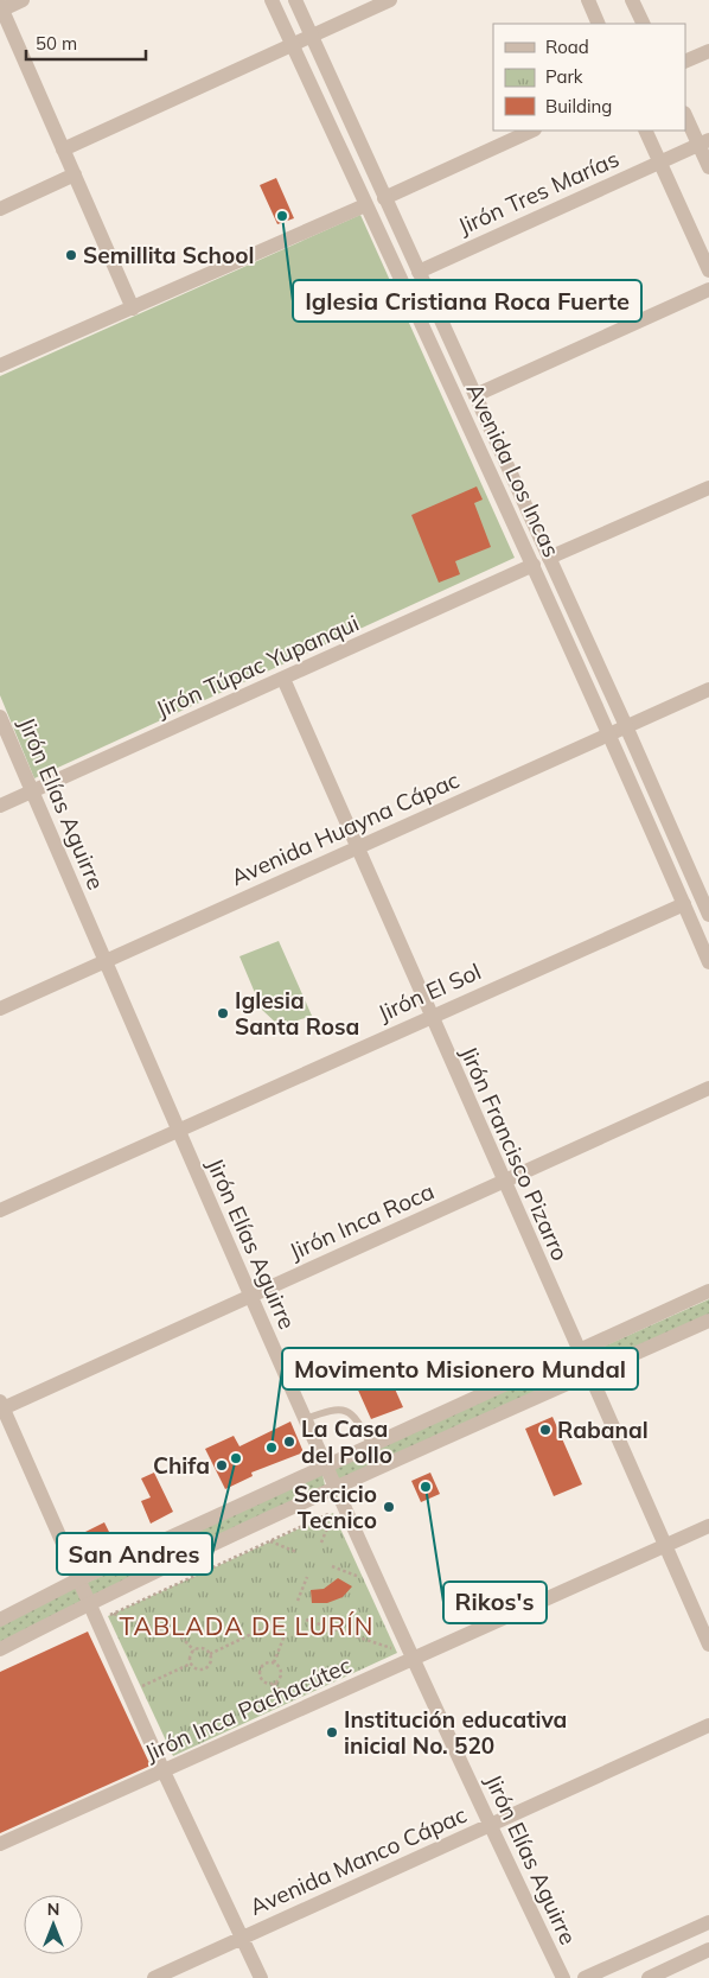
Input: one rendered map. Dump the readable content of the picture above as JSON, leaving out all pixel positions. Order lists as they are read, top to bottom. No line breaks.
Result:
{"streets":{"street":["Jirón Tres Marías","Avenida Los Incas","Jirón Túpac Yupanqui","Jirón Elías Aguirre","Avenida Huayna Cápac","Jirón El Sol","Jirón Francisco Pizarro","Jirón Inca Roca","Jirón Inca Pachacútec","Avenida Manco Cápac"]},"crossings":[["Jirón Tres Marías","Avenida Los Incas"],["Avenida Los Incas","Jirón Túpac Yupanqui"],["Avenida Los Incas","Avenida Huayna Cápac"],["Avenida Los Incas","Jirón El Sol"],["Jirón Túpac Yupanqui","Jirón Elías Aguirre"],["Jirón Túpac Yupanqui","Jirón Francisco Pizarro"],["Jirón Elías Aguirre","Avenida Huayna Cápac"],["Jirón Elías Aguirre","Jirón El Sol"],["Jirón Elías Aguirre","Jirón Inca Roca"],["Jirón Elías Aguirre","Jirón Inca Pachacútec"],["Jirón Elías Aguirre","Avenida Manco Cápac"],["Avenida Huayna Cápac","Jirón Francisco Pizarro"],["Jirón El Sol","Jirón Francisco Pizarro"],["Jirón Francisco Pizarro","Jirón Inca Roca"],["Jirón Francisco Pizarro","Jirón Inca Pachacútec"]],"districts":["TABLADA DE LURÍN"],"places":["Iglesia Cristiana Roca Fuerte","Semillita School","Iglesia Santa Rosa","Rabanal","La Casa del Pollo","Movimento Misionero Mundal","San Andres","Chifa","Rikos's","Sercicio Tecnico","Institución educativa inicial No. 520"],"legend":["Road","Park","Building"],"scale_bar":"50 m","north":"top"}
